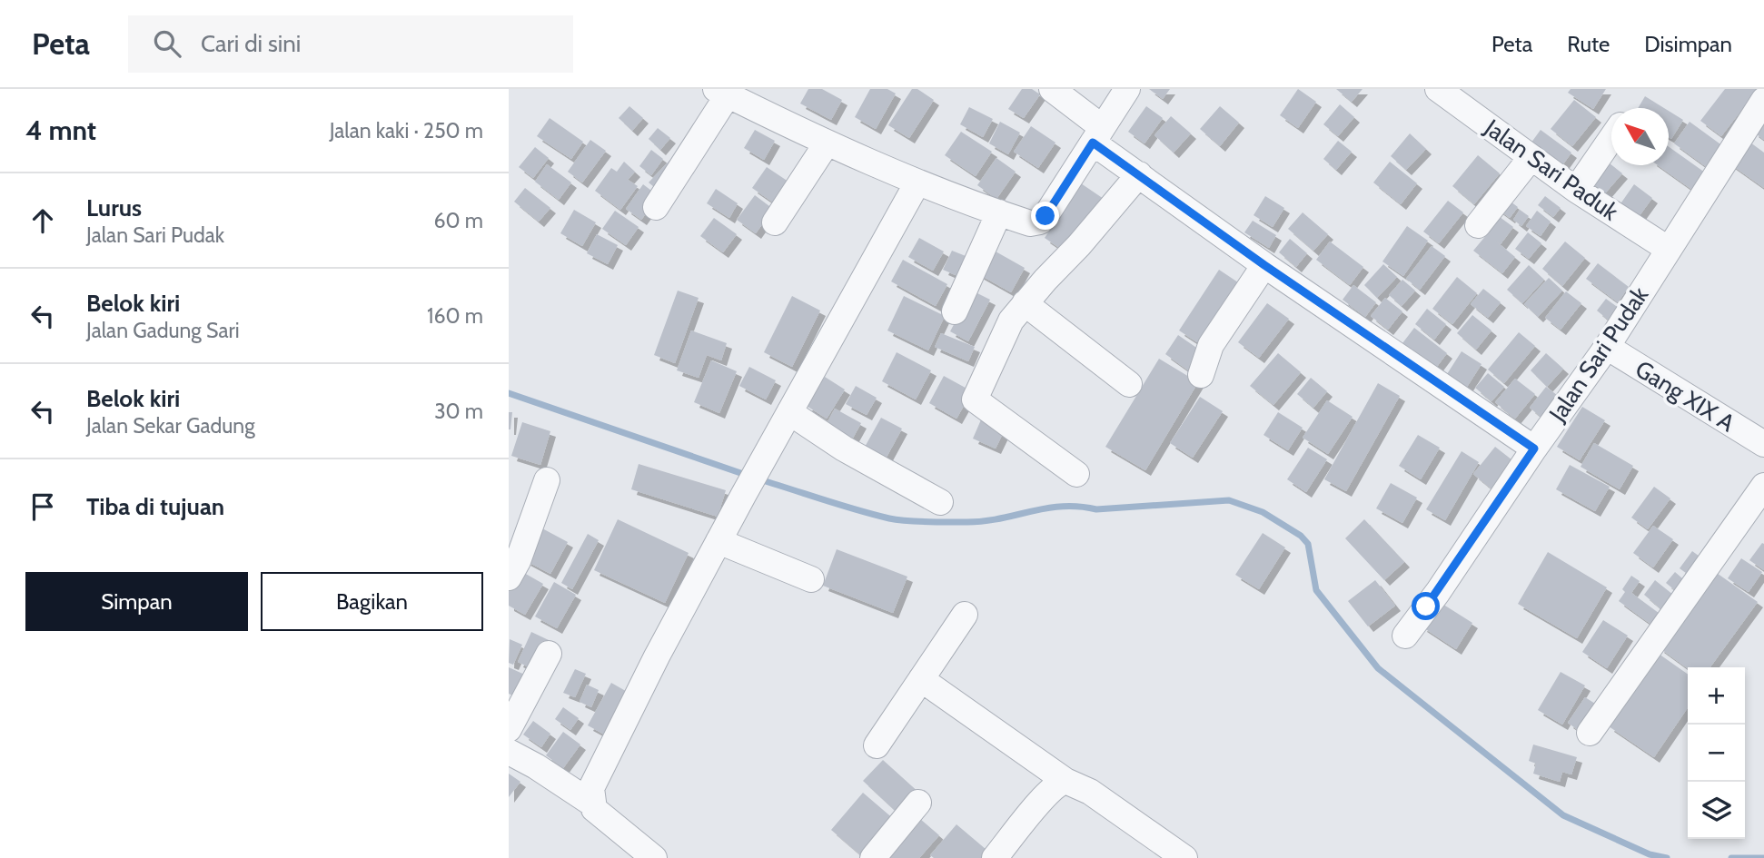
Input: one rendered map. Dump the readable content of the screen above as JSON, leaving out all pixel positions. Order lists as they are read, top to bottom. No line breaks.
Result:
{"streets":{"street":["Jalan Sari Paduk","Jalan Sari Pudak","Gang XIX A"]},"crossings":[["Jalan Sari Paduk","Jalan Sari Pudak"],["Jalan Sari Pudak","Gang XIX A"]],"north":"top left","page":{"header":"Peta","search":"Cari di sini","nav":["Peta","Rute","Disimpan"],"heading":["4 mnt","Jalan kaki · 250 m"],"list":[["Lurus","Jalan Sari Pudak","60 m"],["Belok kiri","Jalan Gadung Sari","160 m"],["Belok kiri","Jalan Sekar Gadung","30 m"],"Tiba di tujuan"],"buttons":["Simpan","Bagikan"],"map_buttons":["+","−"]}}
